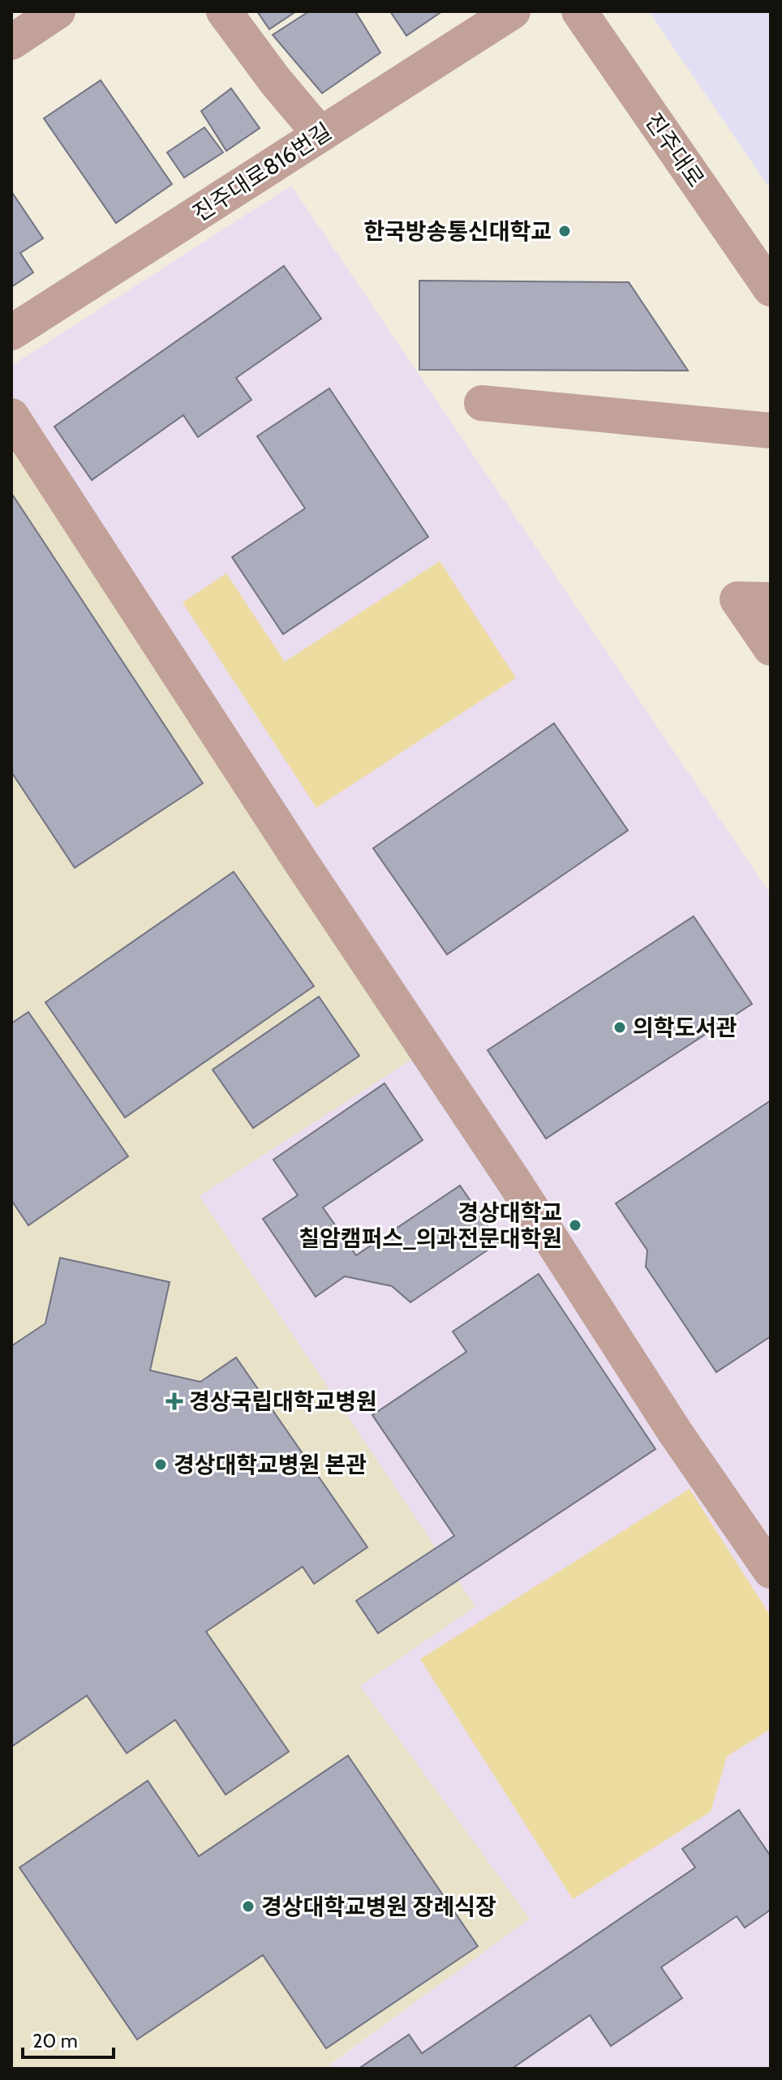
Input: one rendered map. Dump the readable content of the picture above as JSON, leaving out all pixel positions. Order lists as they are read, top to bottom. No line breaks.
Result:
{"streets":{"street":["진주대로","진주대로816번길"]},"places":{"other":["한국방송통신대학교","의학도서관","경상대학교 칠암캠퍼스_의과전문대학원","경상대학교병원 본관","경상대학교병원 장례식장"],"health":["경상국립대학교병원"]},"scale_bar":"20 m"}
